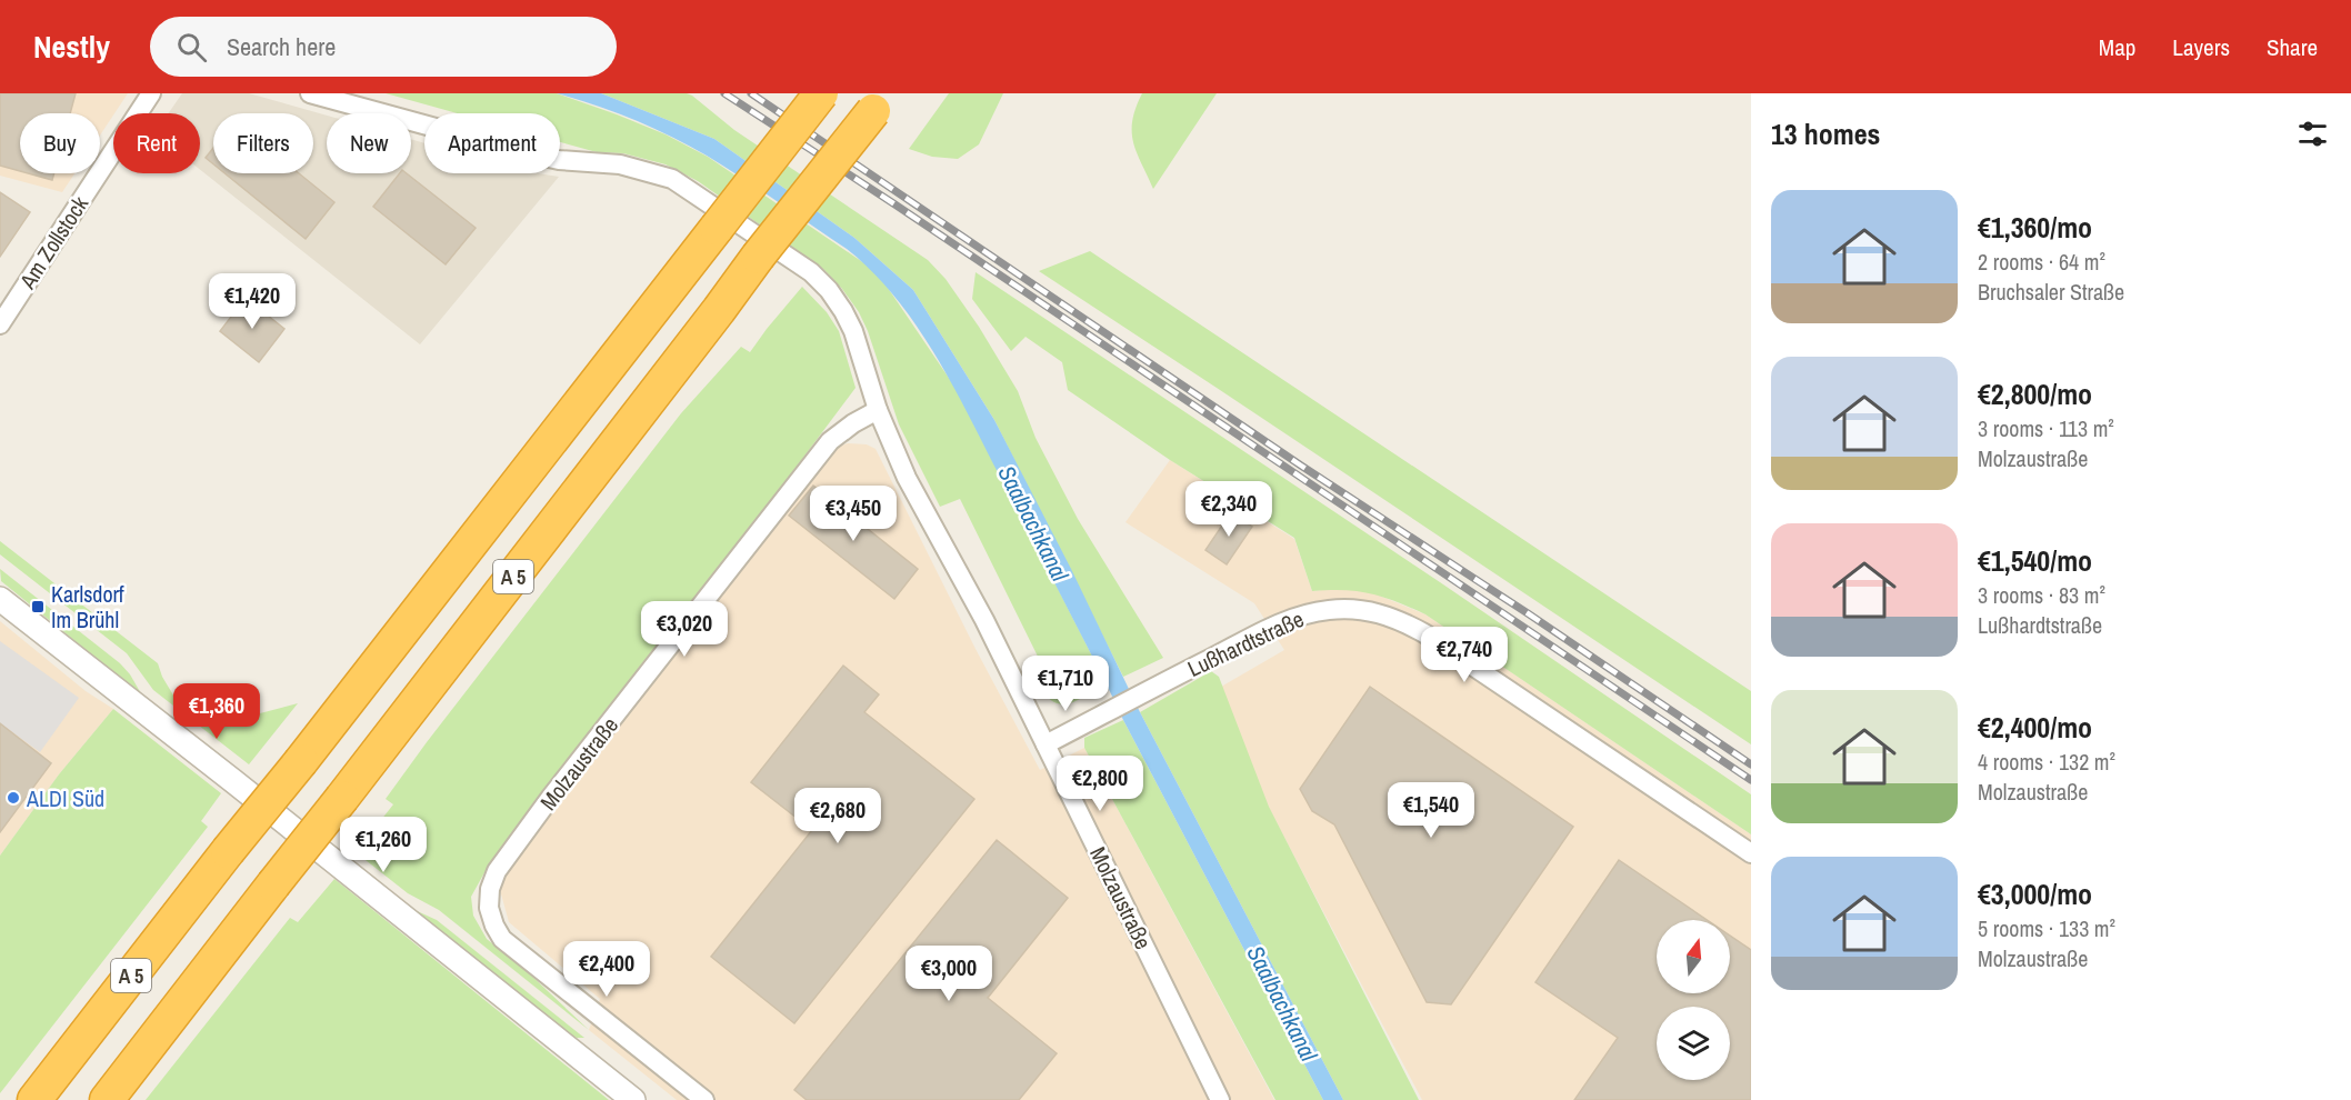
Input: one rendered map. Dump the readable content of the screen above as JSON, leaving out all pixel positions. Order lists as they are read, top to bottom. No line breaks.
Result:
{"streets":{"highway":["A 5"],"street":["Am Zollstock","Lußhardtstraße","Molzaustraße"]},"crossings":[["A 5","Molzaustraße"],["Lußhardtstraße","Molzaustraße"]],"water":["Saalbachkanal"],"places":{"transit":["Karlsdorf Im Brühl"],"other":["ALDI Süd"]},"north":"top","page":{"header":"Nestly","search":"Search here","nav":["Map","Layers","Share"],"heading":"13 homes","chip":["Buy","Rent","Filters","New","Apartment"],"list":[{"name":"€1,360/mo","note":"2 rooms · 64 m² · Bruchsaler Straße"},{"name":"€2,800/mo","note":"3 rooms · 113 m² · Molzaustraße"},{"name":"€1,540/mo","note":"3 rooms · 83 m² · Lußhardtstraße"},{"name":"€2,400/mo","note":"4 rooms · 132 m² · Molzaustraße"},{"name":"€3,000/mo","note":"5 rooms · 133 m² · Molzaustraße"}],"price":["€1,420","€2,340","€3,450","€3,020","€2,740","€1,710","€1,360","€2,800","€1,540","€2,680","€1,260","€2,400","€3,000"]}}
